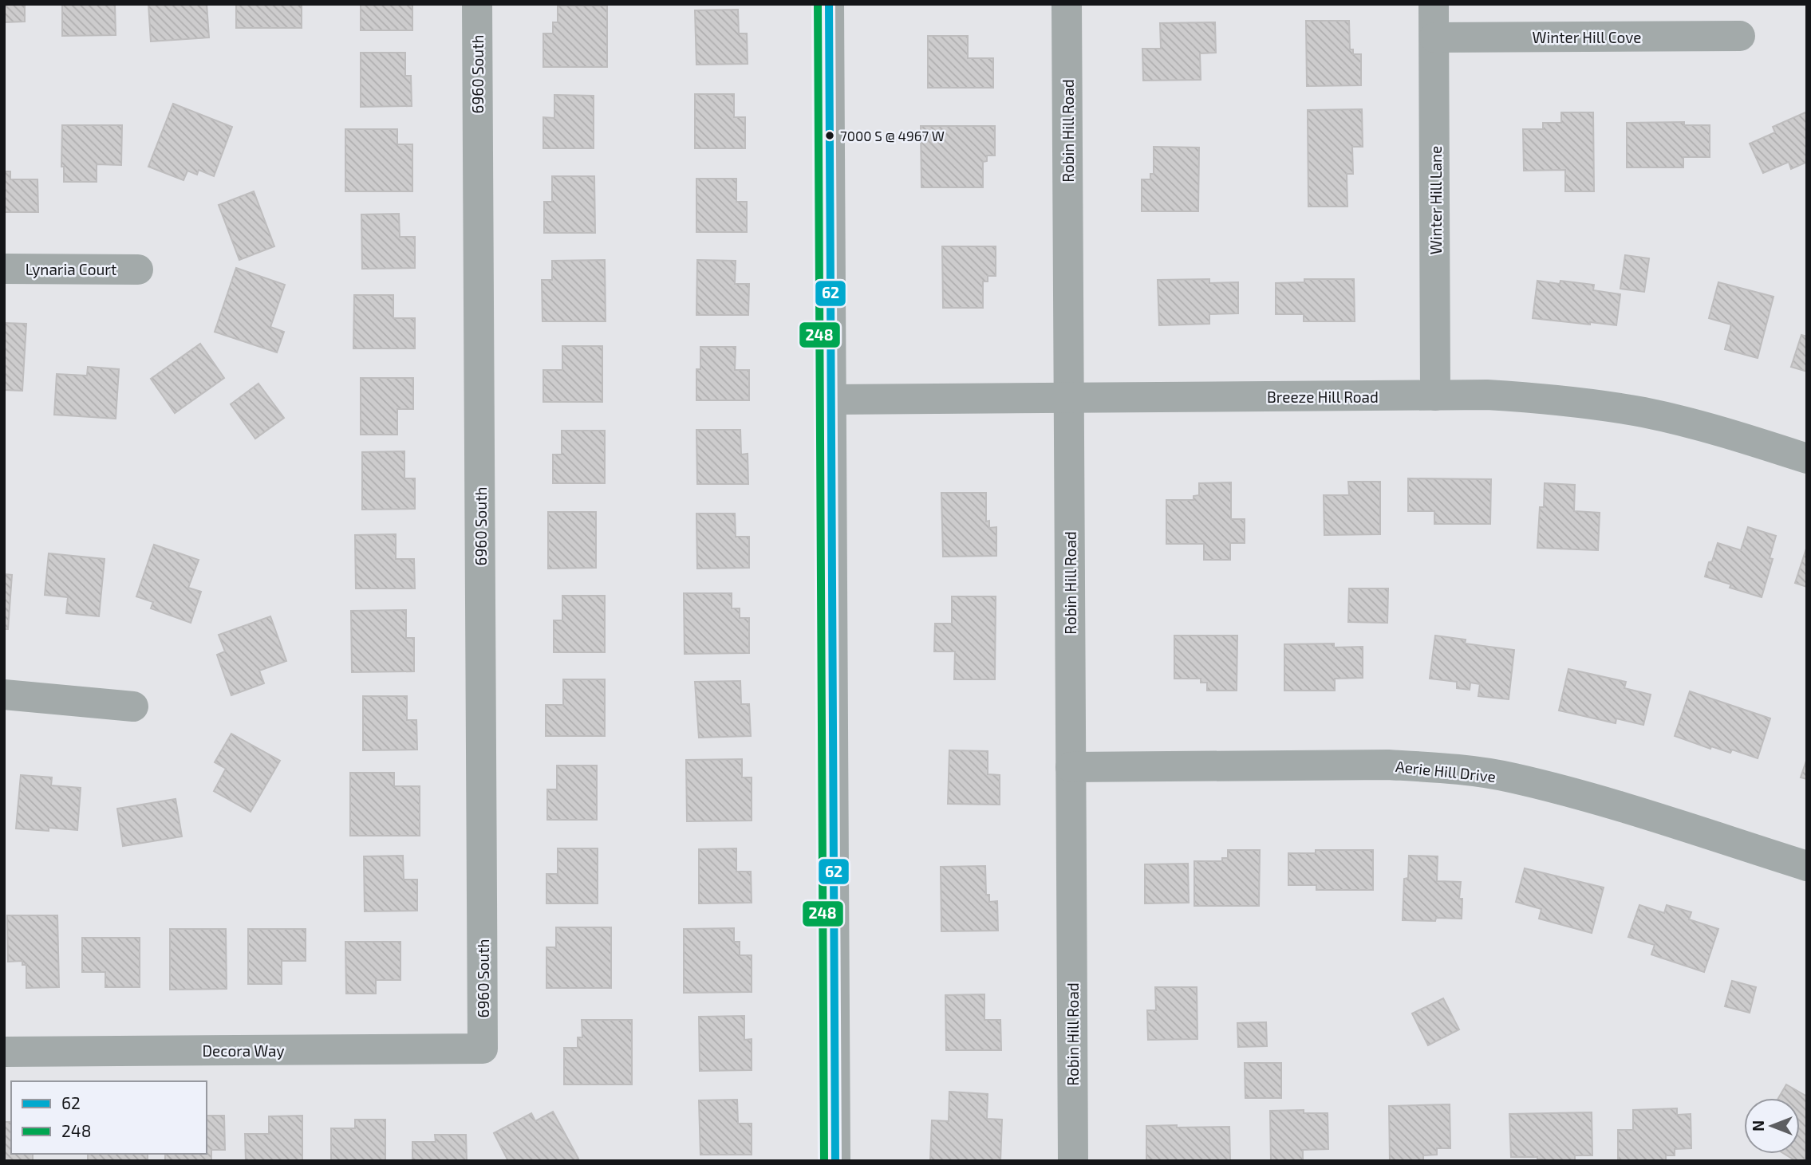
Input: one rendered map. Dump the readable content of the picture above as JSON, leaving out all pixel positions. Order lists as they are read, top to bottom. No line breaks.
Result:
{"streets":{"street":["Winter Hill Cove","6960 South","Robin Hill Road","Winter Hill Lane","Lynaria Court","Breeze Hill Road","Aerie Hill Drive","Decora Way"]},"crossings":[["Winter Hill Cove","Winter Hill Lane"],["6960 South","Decora Way"],["Robin Hill Road","Breeze Hill Road"],["Robin Hill Road","Aerie Hill Drive"],["Winter Hill Lane","Breeze Hill Road"]],"places":["7000 S @ 4967 W"],"lines":["transit line 62","transit line 248"],"legend":["62","248"],"north":"left"}
